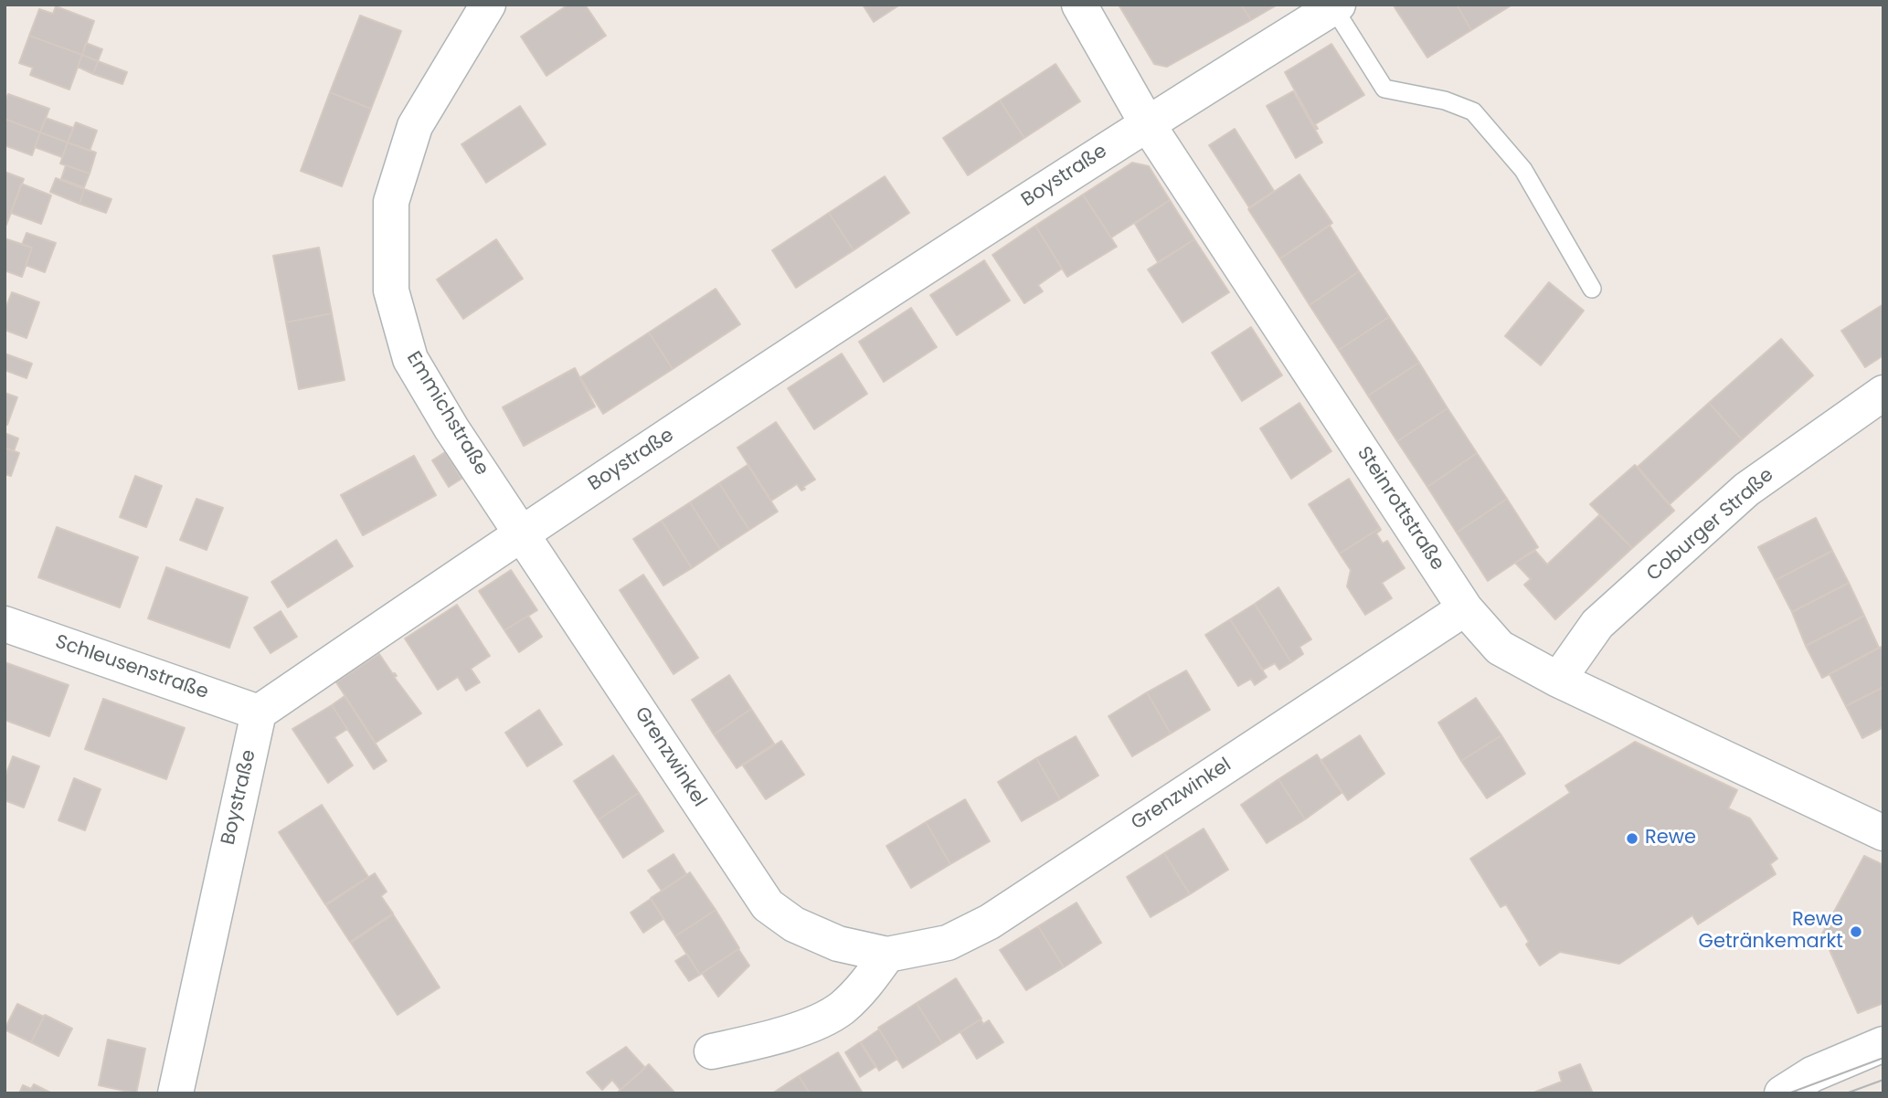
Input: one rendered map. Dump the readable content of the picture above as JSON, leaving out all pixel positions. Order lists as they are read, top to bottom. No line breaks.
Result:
{"streets":{"street":["Boystraße","Emmichstraße","Steinrottstraße","Coburger Straße","Schleusenstraße","Grenzwinkel"]},"crossings":[["Boystraße","Emmichstraße"],["Boystraße","Steinrottstraße"],["Boystraße","Schleusenstraße"],["Boystraße","Grenzwinkel"],["Emmichstraße","Grenzwinkel"],["Steinrottstraße","Coburger Straße"],["Steinrottstraße","Grenzwinkel"]],"places":["Rewe","Rewe Getränkemarkt"]}
